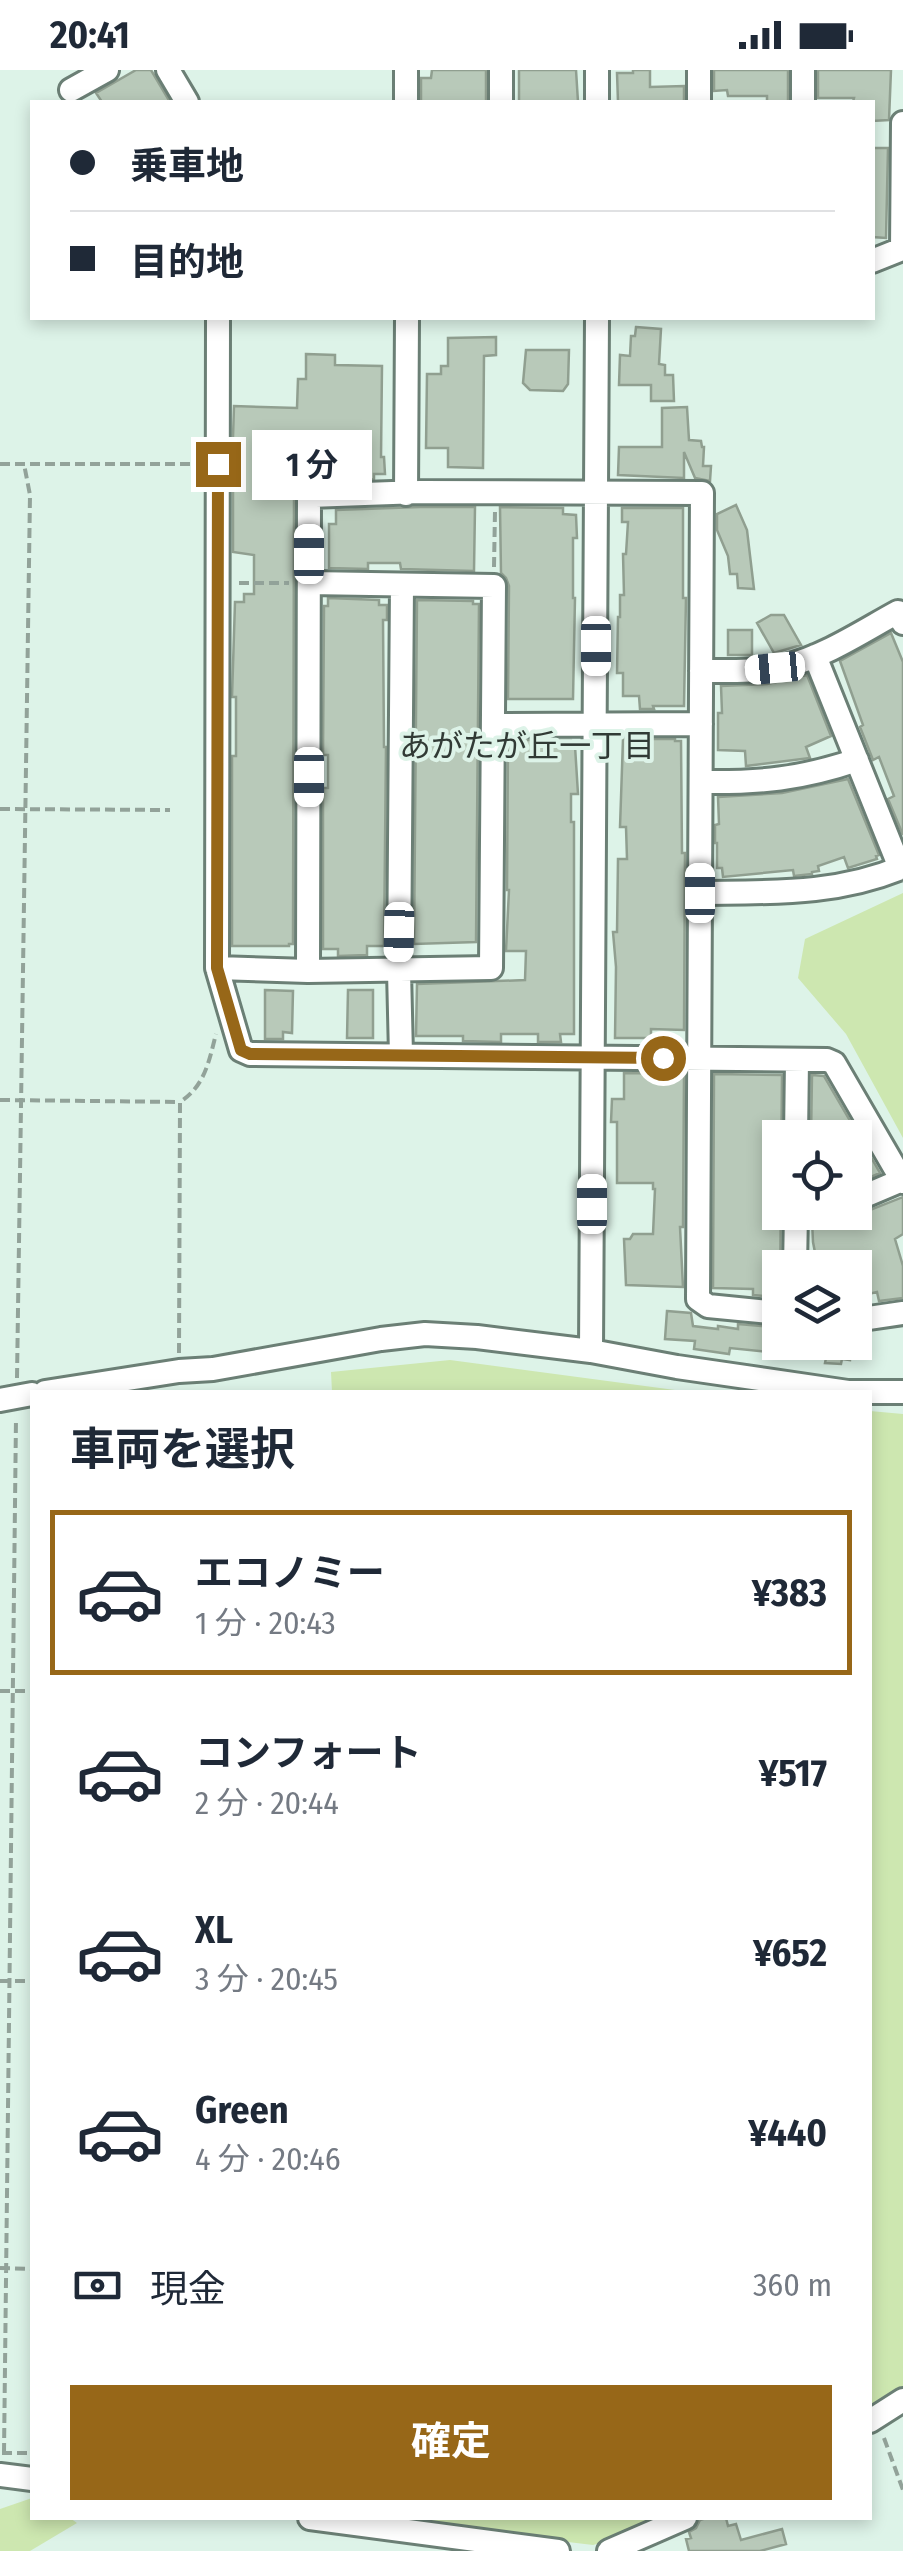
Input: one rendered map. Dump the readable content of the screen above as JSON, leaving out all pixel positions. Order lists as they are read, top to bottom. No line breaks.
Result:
{"districts":["あがたが丘一丁目"],"page":{"status":"20:41","banner":["乗車地","目的地"],"bubble":"1 分","heading":"車両を選択","list":[{"name":"エコノミー","note":"1 分 · 20:43","value":"¥383"},{"name":"コンフォート","note":"2 分 · 20:44","value":"¥517"},{"name":"XL","note":"3 分 · 20:45","value":"¥652"},{"name":"Green","note":"4 分 · 20:46","value":"¥440"}],"pay":["現金","360 m"],"buttons":"確定"}}
